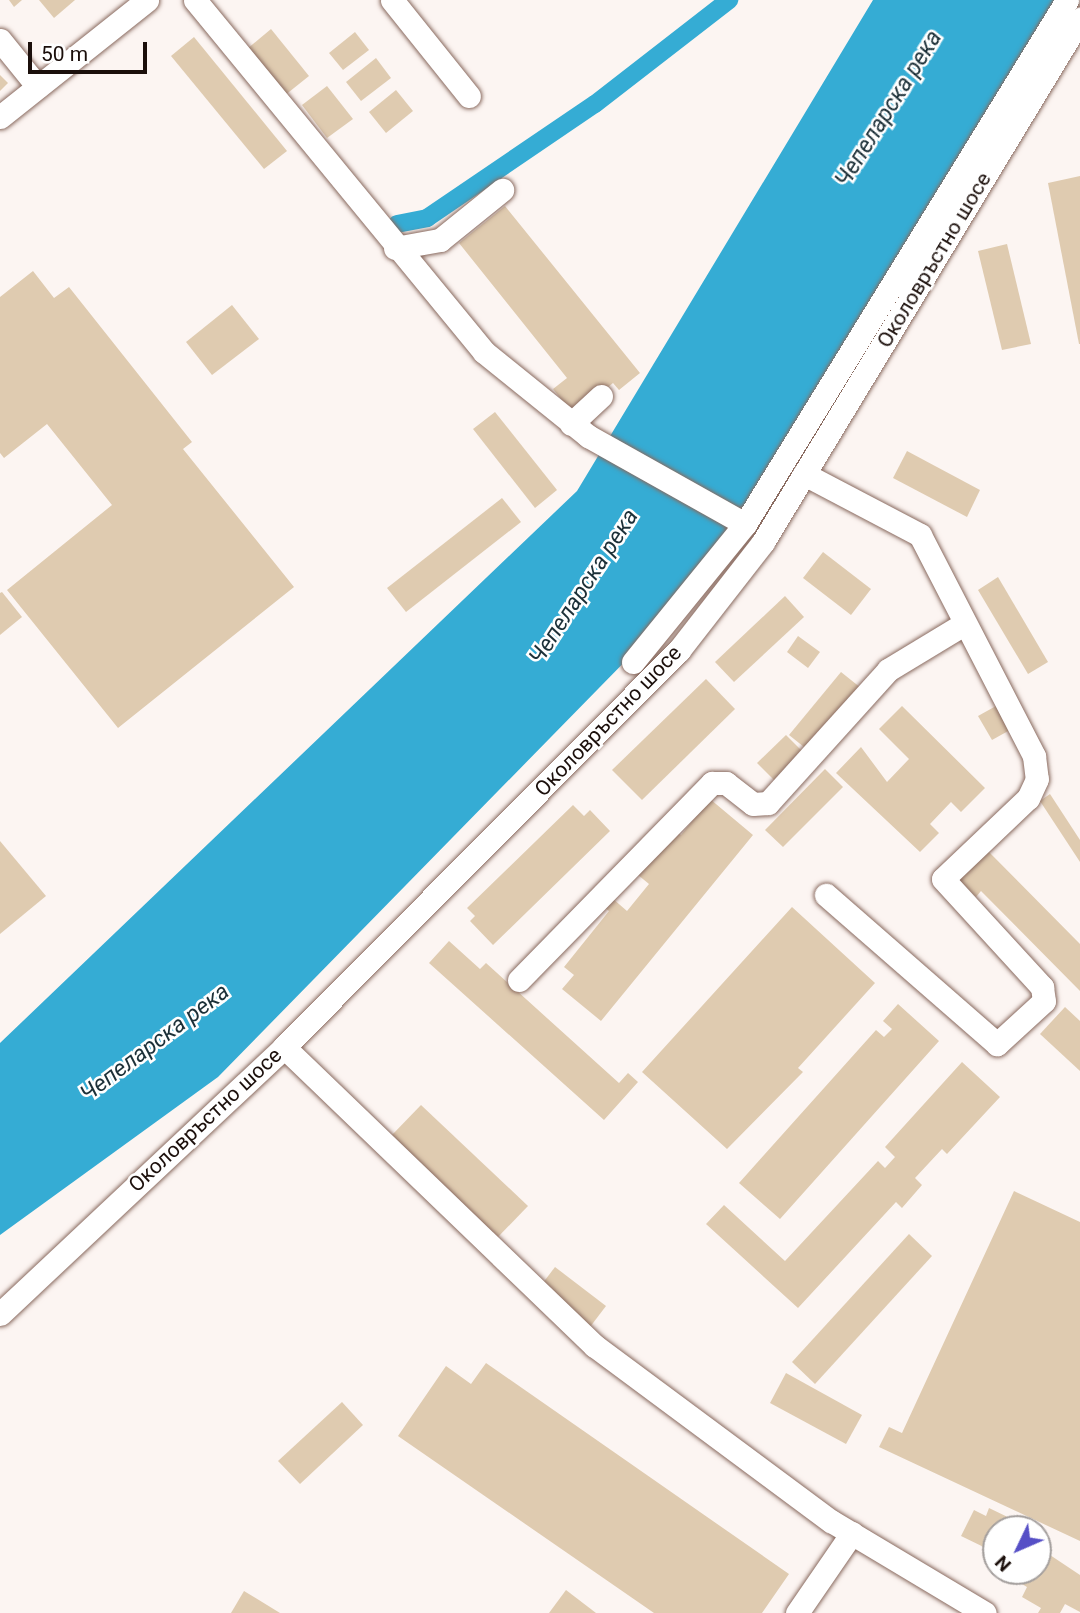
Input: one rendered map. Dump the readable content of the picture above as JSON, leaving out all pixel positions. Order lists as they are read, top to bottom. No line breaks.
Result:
{"streets":{"street":["Околовръстно шосе"]},"water":["Чепеларска река"],"scale_bar":"50 m","north":"bottom left"}
